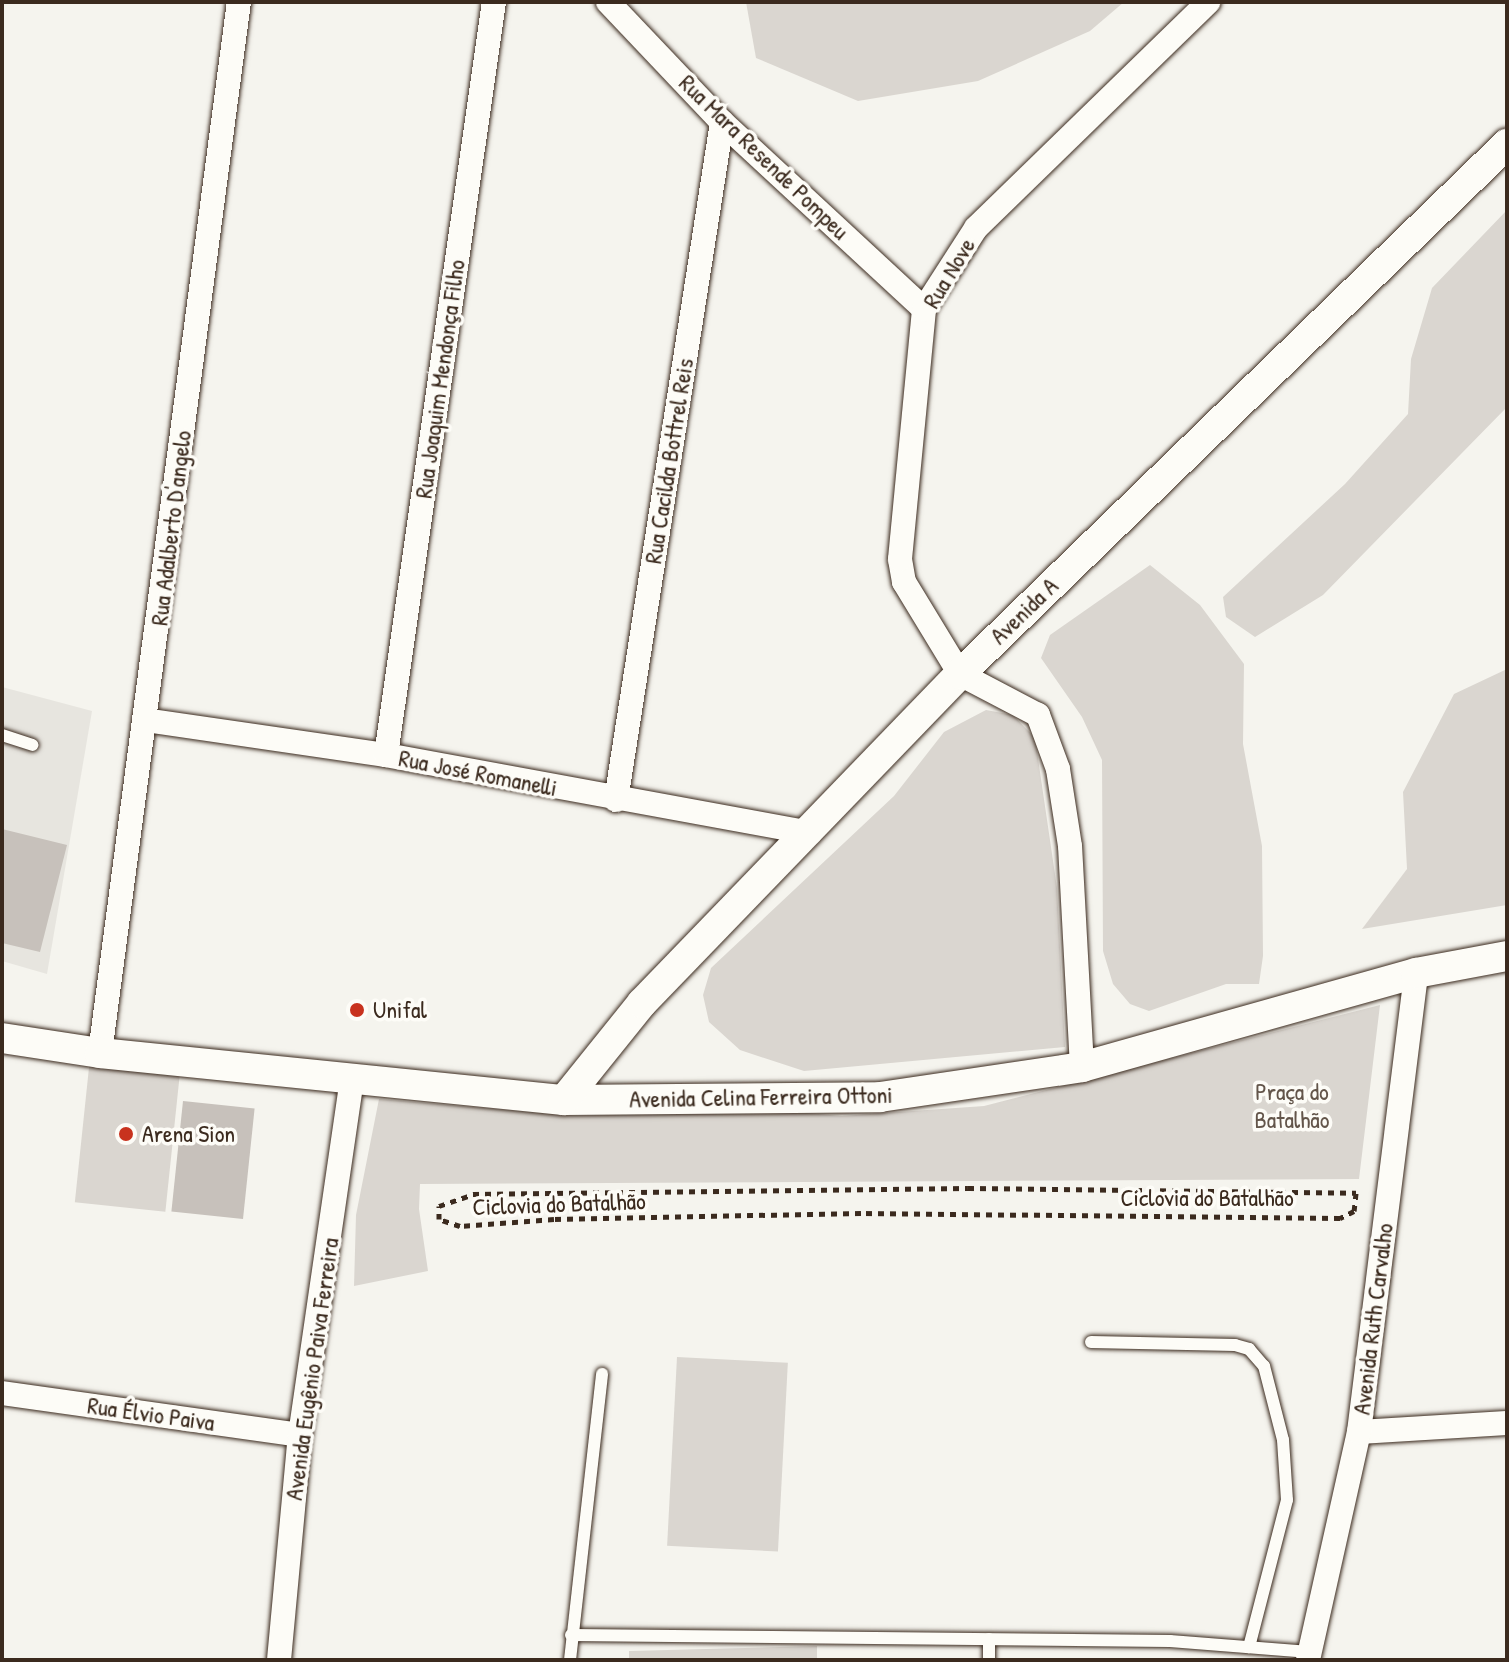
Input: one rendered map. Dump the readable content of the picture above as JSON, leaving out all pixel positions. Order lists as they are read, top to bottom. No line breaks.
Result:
{"streets":{"street":["Rua Mara Resende Pompeu","Rua Nove","Rua Joaquim Mendonça Filho","Rua Cacilda Bottrel Reis","Rua Adalberto D'angelo","Avenida A","Rua José Romanelli","Avenida Celina Ferreira Ottoni","Avenida Ruth Carvalho","Avenida Eugênio Paiva Ferreira","Rua Élvio Paiva"],"path":["Ciclovia do Batalhão"]},"crossings":[["Rua Mara Resende Pompeu","Rua Nove"],["Rua Mara Resende Pompeu","Rua Cacilda Bottrel Reis"],["Rua Nove","Avenida A"],["Rua Joaquim Mendonça Filho","Rua José Romanelli"],["Rua Cacilda Bottrel Reis","Rua José Romanelli"],["Rua Adalberto D'angelo","Rua José Romanelli"],["Rua Adalberto D'angelo","Avenida Celina Ferreira Ottoni"],["Avenida A","Rua José Romanelli"],["Avenida A","Avenida Celina Ferreira Ottoni"],["Avenida Celina Ferreira Ottoni","Avenida Ruth Carvalho"],["Avenida Celina Ferreira Ottoni","Avenida Eugênio Paiva Ferreira"],["Avenida Eugênio Paiva Ferreira","Rua Élvio Paiva"]],"parks":["Praça do Batalhão"],"places":["Unifal","Arena Sion"]}
